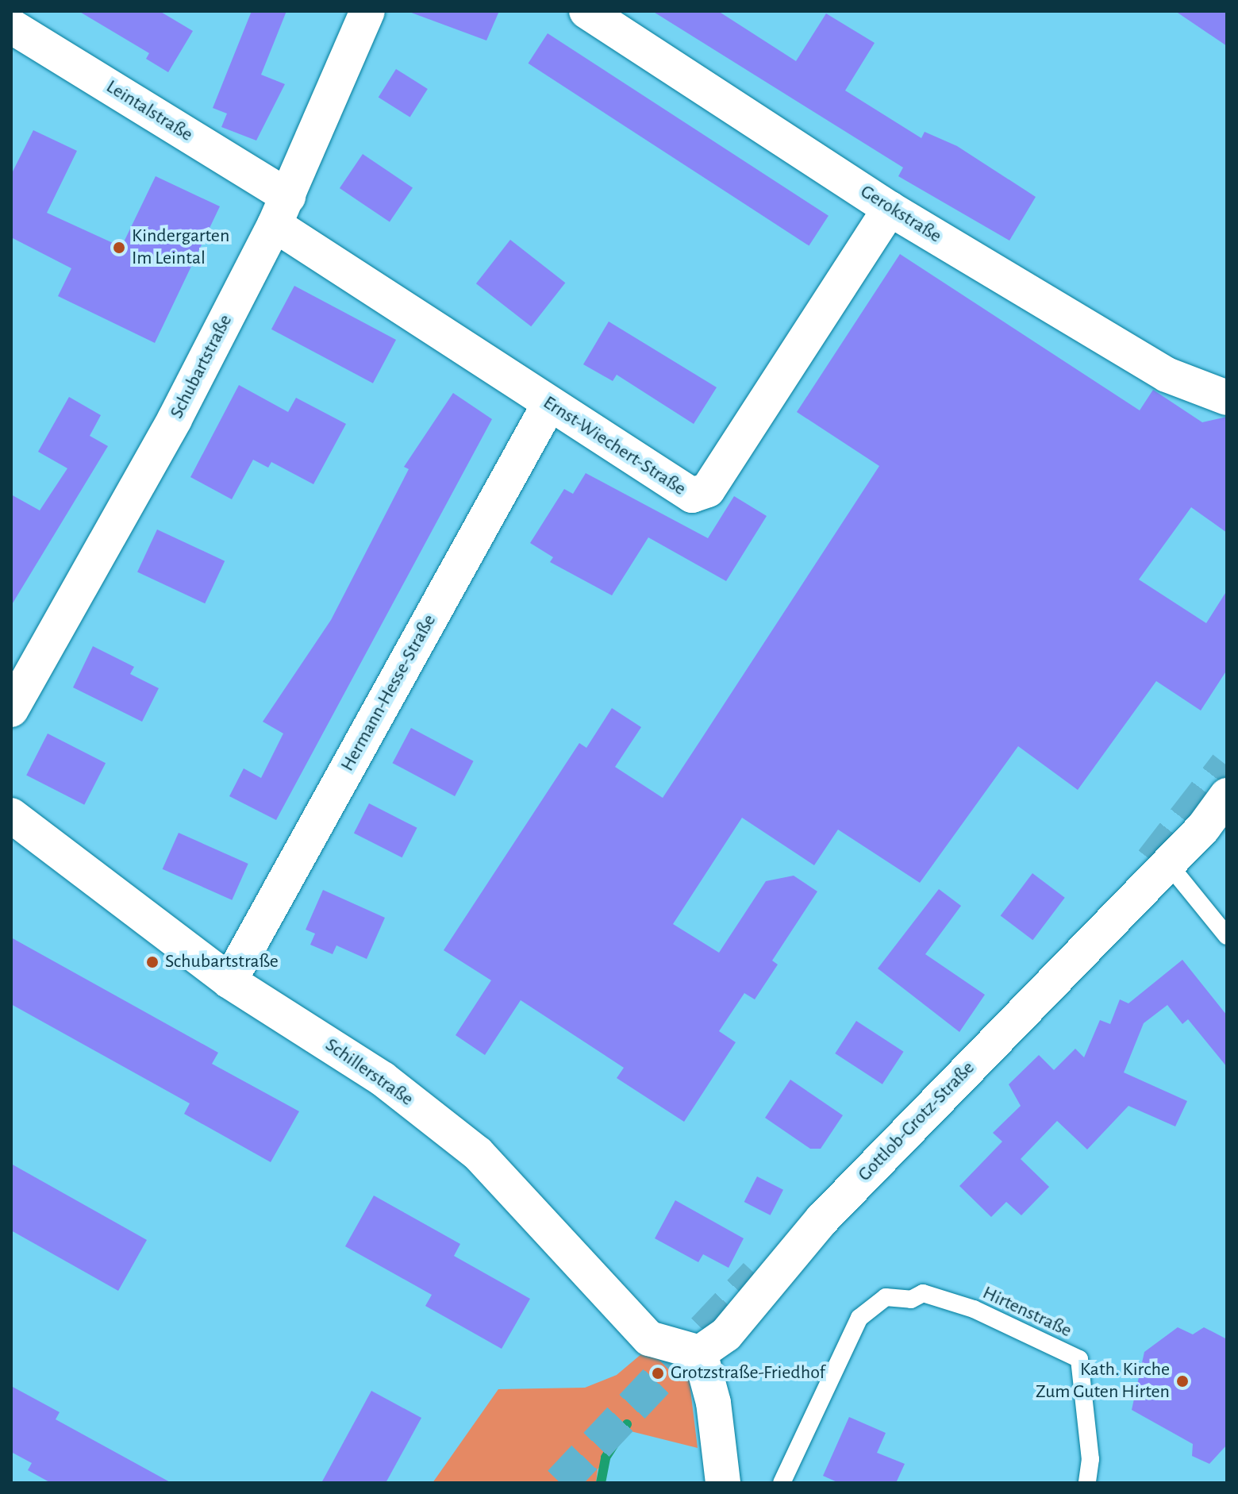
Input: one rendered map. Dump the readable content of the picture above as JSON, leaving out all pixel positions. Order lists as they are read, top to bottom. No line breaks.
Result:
{"streets":{"street":["Leintalstraße","Gerokstraße","Schubartstraße","Ernst-Wiechert-Straße","Hermann-Hesse-Straße","Schillerstraße","Gottlob-Grotz-Straße"],"lane":["Hirtenstraße"]},"crossings":[["Leintalstraße","Schubartstraße"],["Leintalstraße","Ernst-Wiechert-Straße"],["Gerokstraße","Ernst-Wiechert-Straße"],["Schubartstraße","Ernst-Wiechert-Straße"],["Ernst-Wiechert-Straße","Hermann-Hesse-Straße"],["Hermann-Hesse-Straße","Schillerstraße"],["Schillerstraße","Gottlob-Grotz-Straße"]],"places":["Kindergarten Im Leintal","Schubartstraße","Grotzstraße-Friedhof","Kath. Kirche Zum Guten Hirten"]}
